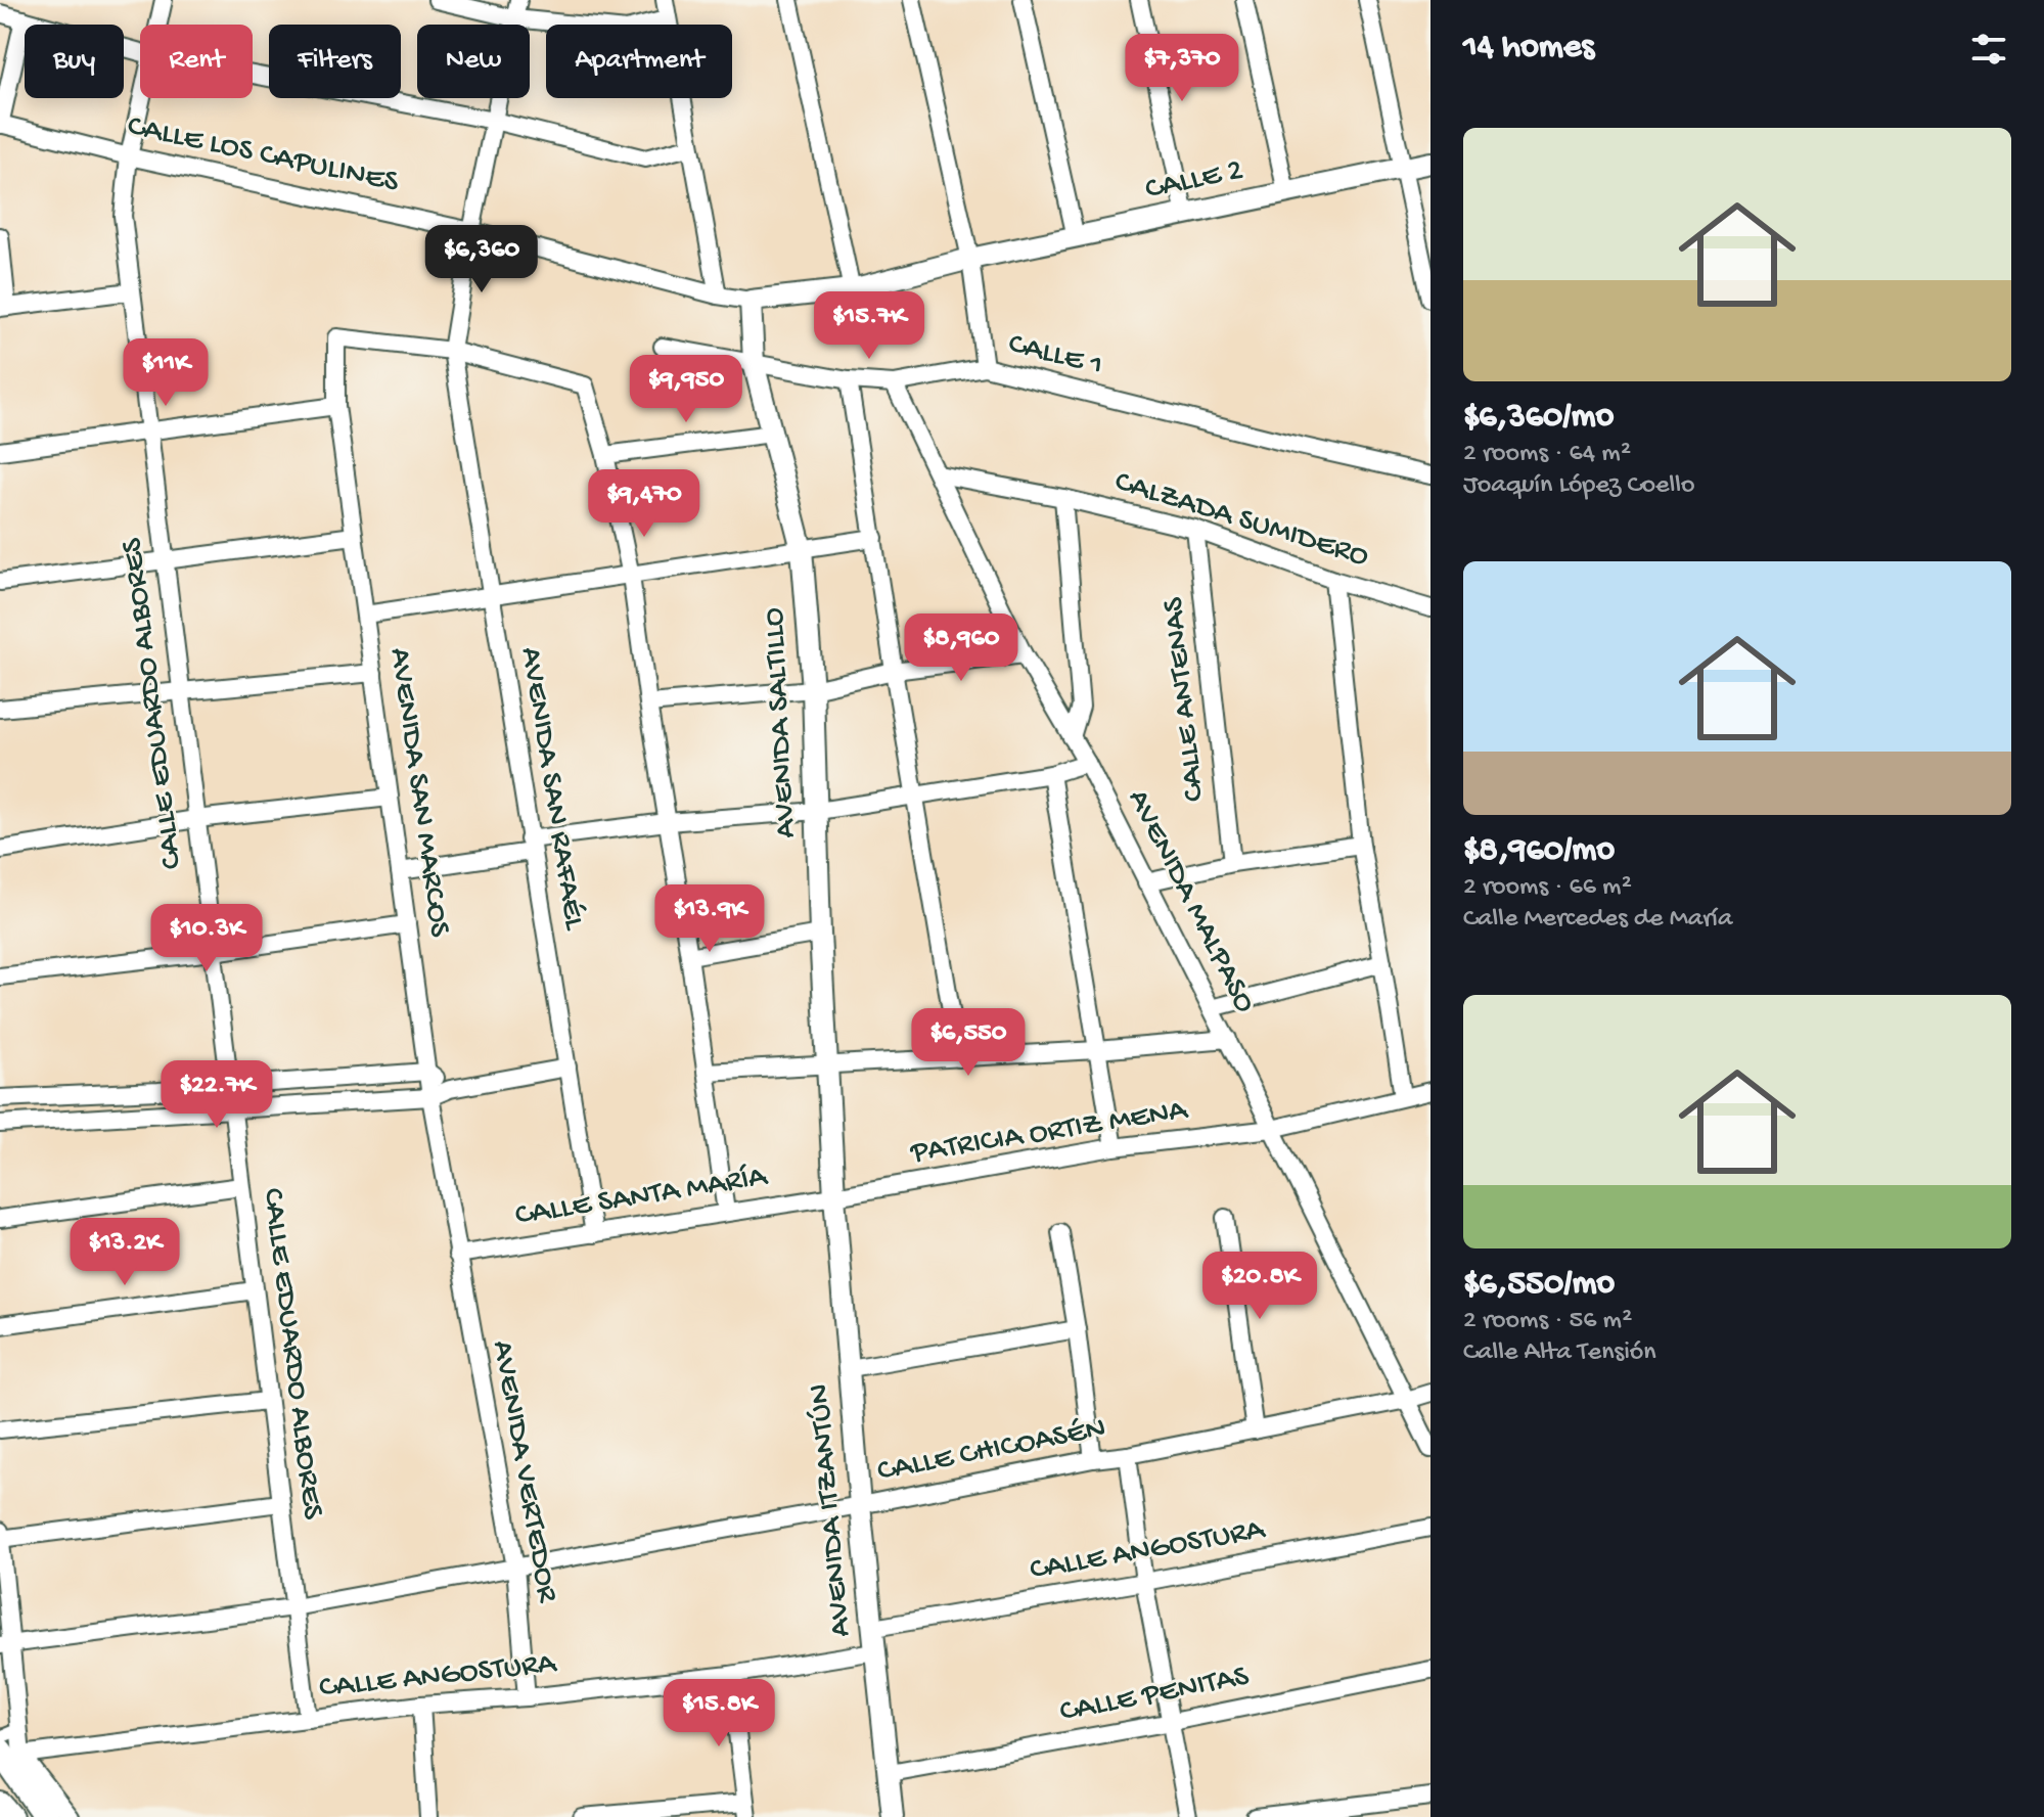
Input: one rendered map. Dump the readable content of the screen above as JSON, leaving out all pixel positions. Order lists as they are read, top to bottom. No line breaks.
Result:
{"streets":{"street":["CALLE LOS CAPULINES","CALLE 2","CALLE 1","CALZADA SUMIDERO","CALLE ANTENAS","CALLE EDUARDO ALBORES","AVENIDA SALTILLO","AVENIDA SAN RAFAÉL","AVENIDA SAN MARCOS","AVENIDA MALPASO","PATRICIA ORTIZ MENA","CALLE SANTA MARÍA","CALLE CHICOASÉN","AVENIDA VERTEDOR","AVENIDA ITZANTÚN","CALLE ANGOSTURA","CALLE PENITAS"]},"crossings":[["CALLE LOS CAPULINES","CALLE 2"],["CALLE LOS CAPULINES","CALLE EDUARDO ALBORES"],["CALLE LOS CAPULINES","AVENIDA SALTILLO"],["CALLE LOS CAPULINES","AVENIDA SAN RAFAÉL"],["CALLE 2","AVENIDA SALTILLO"],["CALLE 1","AVENIDA SALTILLO"],["CALLE 1","AVENIDA MALPASO"],["CALZADA SUMIDERO","CALLE ANTENAS"],["CALZADA SUMIDERO","AVENIDA MALPASO"],["CALLE EDUARDO ALBORES","CALLE CHICOASÉN"],["CALLE EDUARDO ALBORES","CALLE ANGOSTURA"],["AVENIDA SALTILLO","PATRICIA ORTIZ MENA"],["AVENIDA SALTILLO","CALLE SANTA MARÍA"],["AVENIDA SALTILLO","AVENIDA ITZANTÚN"],["AVENIDA SAN RAFAÉL","AVENIDA SAN MARCOS"],["AVENIDA SAN RAFAÉL","CALLE SANTA MARÍA"],["AVENIDA SAN MARCOS","CALLE SANTA MARÍA"],["AVENIDA SAN MARCOS","AVENIDA VERTEDOR"],["AVENIDA MALPASO","PATRICIA ORTIZ MENA"],["AVENIDA MALPASO","CALLE CHICOASÉN"],["PATRICIA ORTIZ MENA","CALLE SANTA MARÍA"],["PATRICIA ORTIZ MENA","AVENIDA ITZANTÚN"],["CALLE SANTA MARÍA","AVENIDA VERTEDOR"],["CALLE SANTA MARÍA","AVENIDA ITZANTÚN"],["CALLE CHICOASÉN","AVENIDA VERTEDOR"],["CALLE CHICOASÉN","AVENIDA ITZANTÚN"],["AVENIDA VERTEDOR","CALLE ANGOSTURA"],["AVENIDA ITZANTÚN","CALLE ANGOSTURA"],["AVENIDA ITZANTÚN","CALLE PENITAS"]],"page":{"heading":"14 homes","chip":["Buy","Rent","Filters","New","Apartment"],"price":["$7,370","$6,360","$15.7K","$11K","$9,950","$9,470","$8,960","$13.9K","$10.3K","$6,550","$22.7K","$13.2K","$20.8K","$15.8K"],"list":[{"name":"$6,360/mo","note":"2 rooms · 64 m² · Joaquín López Coello"},{"name":"$8,960/mo","note":"2 rooms · 66 m² · Calle Mercedes de María"},{"name":"$6,550/mo","note":"2 rooms · 56 m² · Calle Alta Tensión"}]}}
